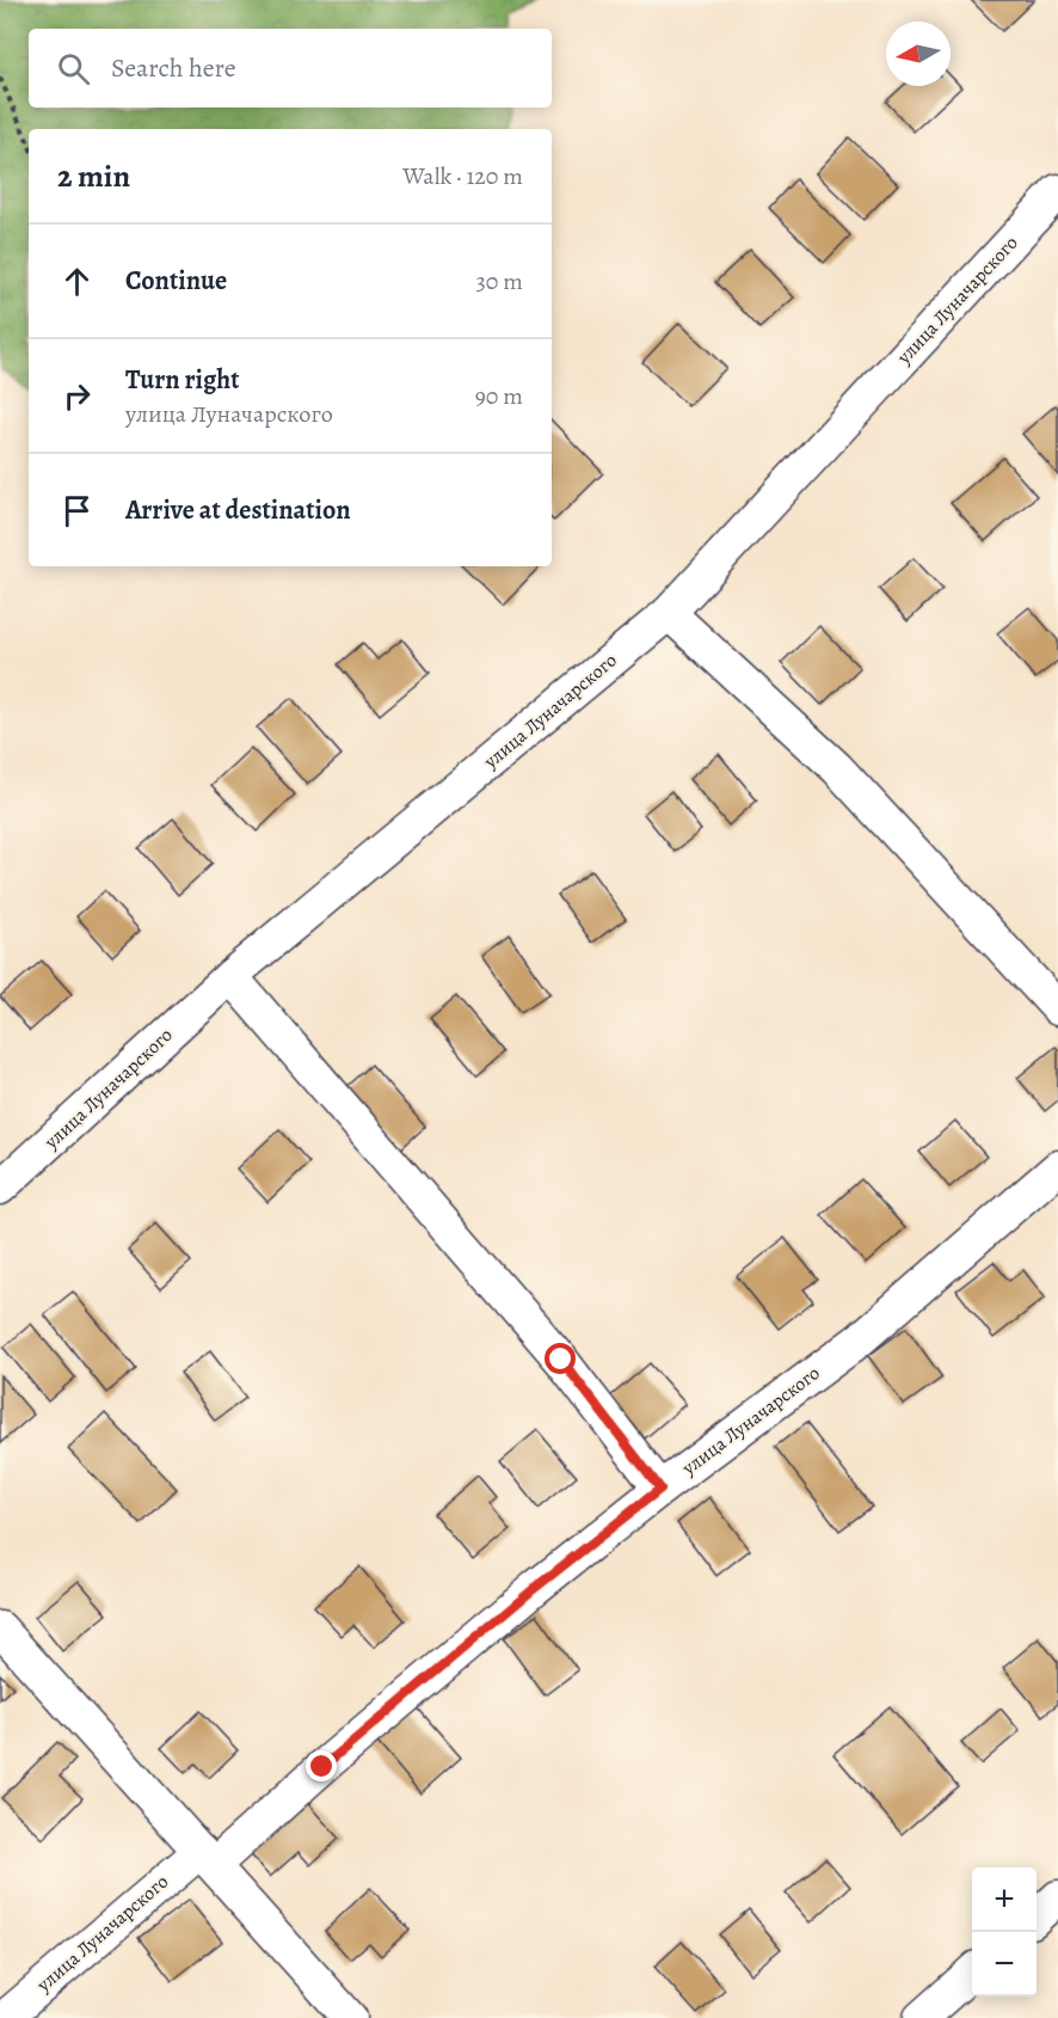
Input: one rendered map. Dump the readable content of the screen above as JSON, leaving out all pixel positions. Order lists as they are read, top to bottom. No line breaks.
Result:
{"streets":{"street":["улица Луначарского"]},"north":"left","page":{"search":"Search here","heading":["2 min","Walk · 120 m"],"list":[["Continue","30 m"],["Turn right","улица Луначарского","90 m"],"Arrive at destination"],"map_buttons":["+","−"]}}
